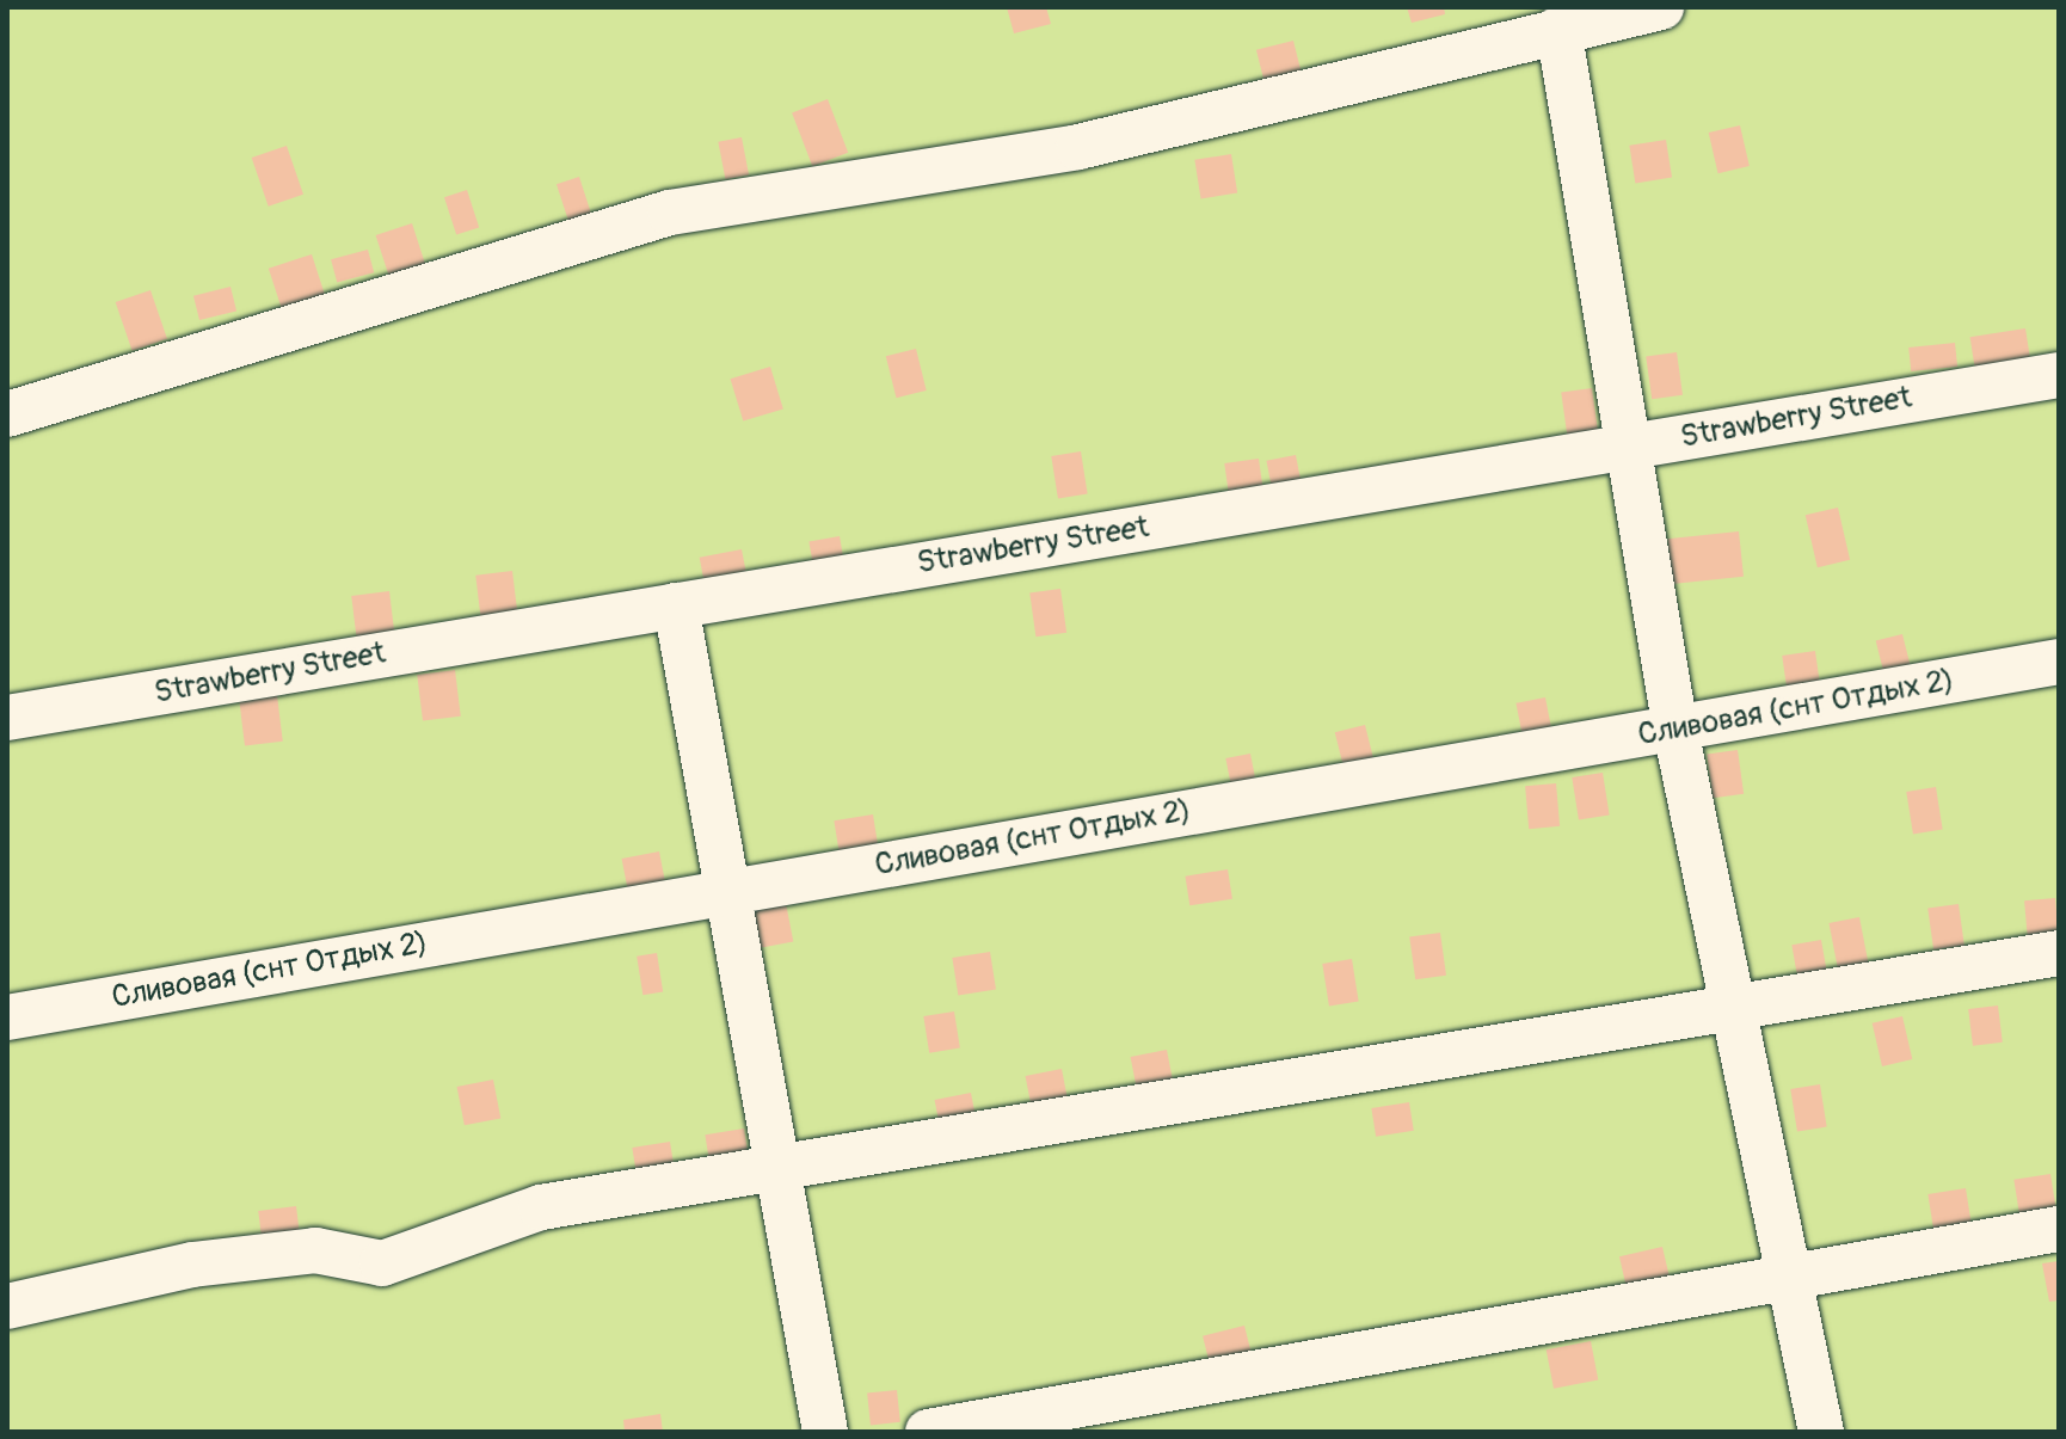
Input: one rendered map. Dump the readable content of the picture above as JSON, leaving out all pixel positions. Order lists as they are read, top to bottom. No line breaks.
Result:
{"streets":{"lane":["Strawberry Street","Сливовая (снт Отдых 2)"]}}
